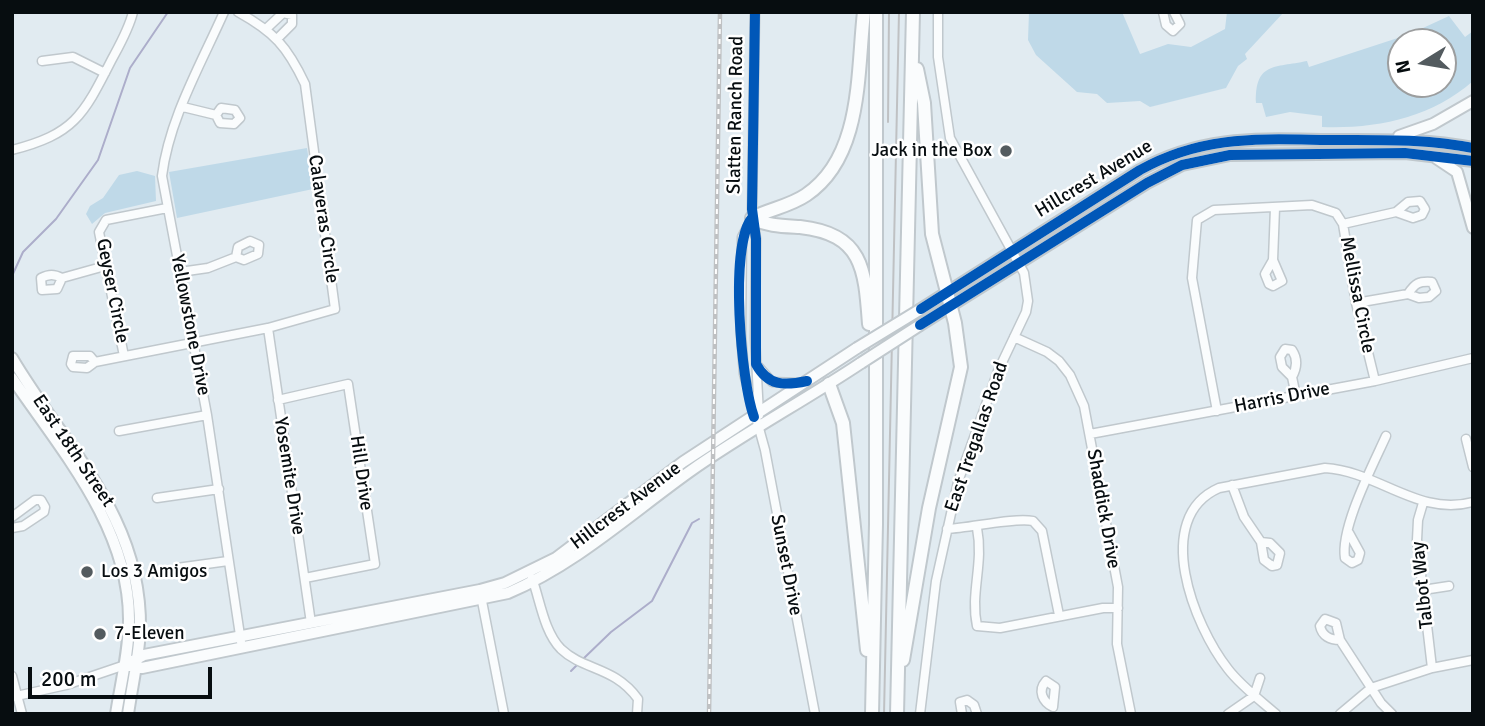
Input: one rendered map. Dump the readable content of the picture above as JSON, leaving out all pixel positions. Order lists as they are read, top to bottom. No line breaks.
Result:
{"streets":{"main road":["Hillcrest Avenue","East 18th Street"],"street":["Slatten Ranch Road","Calaveras Circle","Geyser Circle","Mellissa Circle","Yellowstone Drive","Harris Drive","East Tregallas Road","Hill Drive","Yosemite Drive","Shaddick Drive","Sunset Drive","Talbot Way"]},"crossings":[["Slatten Ranch Road","Hillcrest Avenue"],["Slatten Ranch Road","Sunset Drive"],["Hillcrest Avenue","Yellowstone Drive"],["Hillcrest Avenue","East Tregallas Road"],["Hillcrest Avenue","East 18th Street"],["Hillcrest Avenue","Yosemite Drive"],["Hillcrest Avenue","Sunset Drive"],["Calaveras Circle","Geyser Circle"],["Calaveras Circle","Yellowstone Drive"],["Calaveras Circle","Yosemite Drive"],["Geyser Circle","Yellowstone Drive"],["Mellissa Circle","Harris Drive"],["Harris Drive","Shaddick Drive"],["East Tregallas Road","Shaddick Drive"],["Hill Drive","Yosemite Drive"]],"places":["Jack in the Box","Los 3 Amigos","7-Eleven"],"scale_bar":"200 m","north":"left"}
